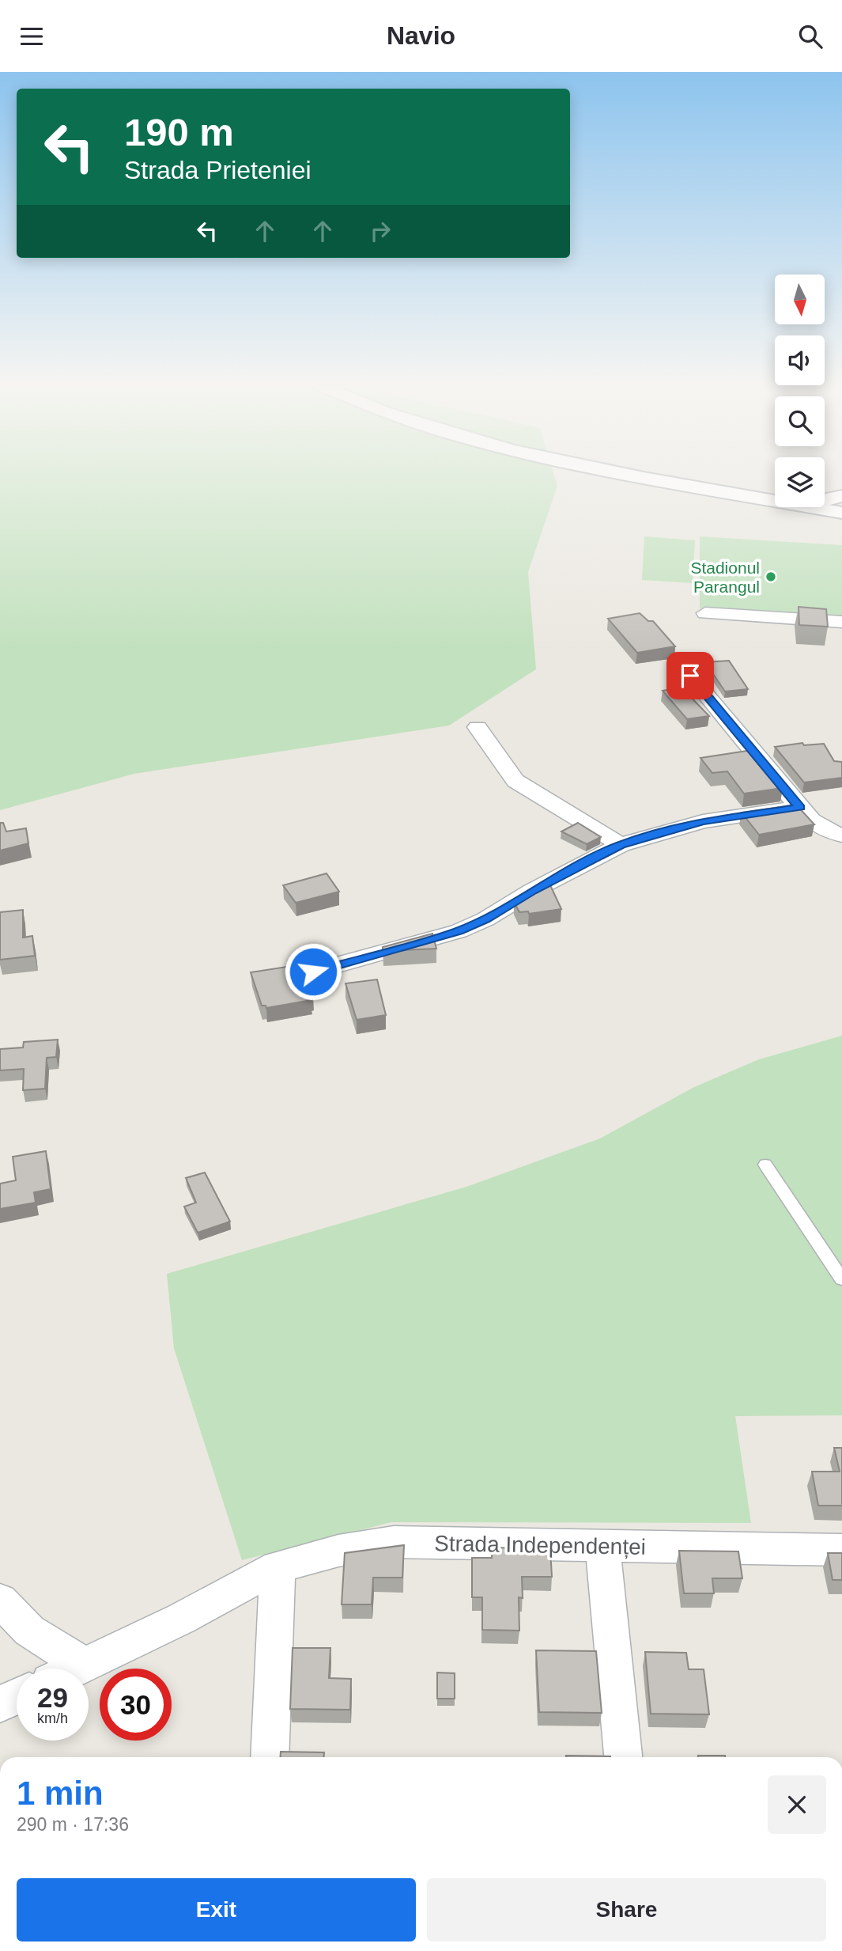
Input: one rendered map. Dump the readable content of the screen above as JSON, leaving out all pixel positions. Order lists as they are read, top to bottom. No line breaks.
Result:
{"streets":{"street":["Strada Independenței"]},"places":["Stadionul Parangul"],"north":"bottom","page":{"header":"Navio","turn":["190 m","Strada Prieteniei"],"speed":"29 km/h","limit":"30","heading":["1 min","290 m · 17:36"],"buttons":["Exit","Share"]}}
